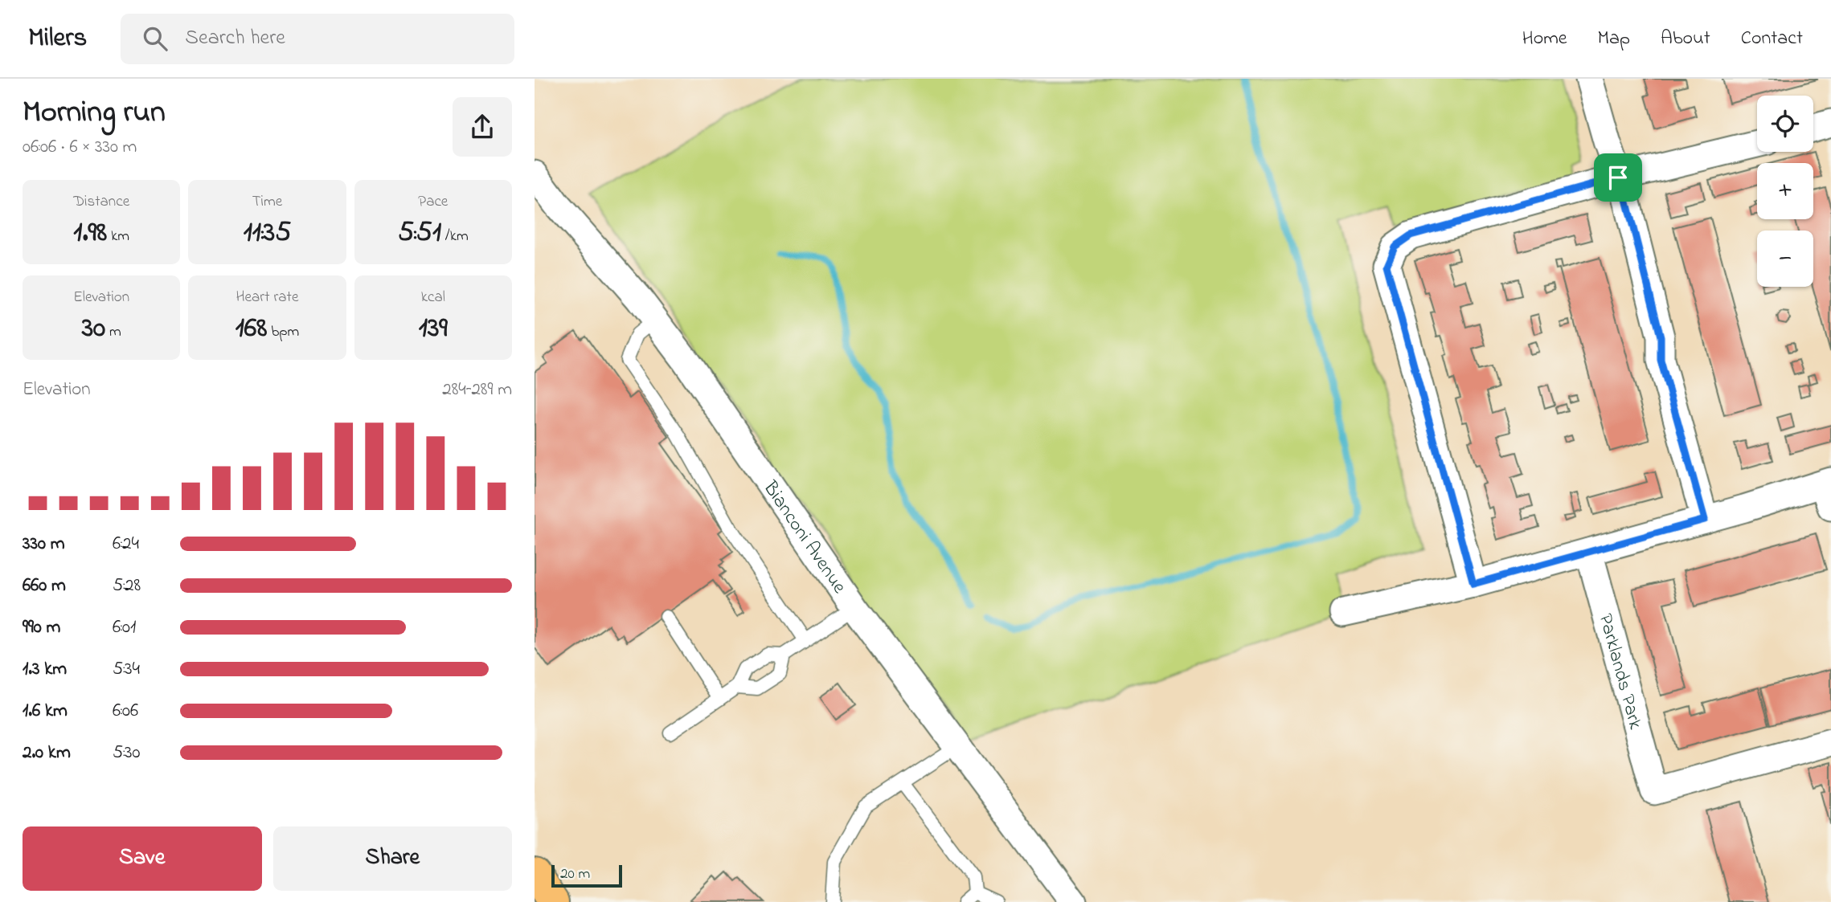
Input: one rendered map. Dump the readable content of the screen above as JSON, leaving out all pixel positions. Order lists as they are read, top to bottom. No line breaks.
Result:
{"streets":{"street":["Bianconi Avenue","Parklands Park"]},"scale_bar":"20 m","page":{"header":"Milers","search":"Search here","nav":["Home","Map","About","Contact"],"heading":["Morning run","06:06 · 6 × 330 m"],"map_buttons":["+","−"],"stats":[["Distance","1.98 km"],["Time","11:35"],["Pace","5:51 /km"],["Elevation","30 m"],["Heart rate","168 bpm"],["kcal","139"]],"chart":["Elevation","284–289 m"],"list":[{"name":"330 m","note":"6:24"},{"name":"660 m","note":"5:28"},{"name":"990 m","note":"6:01"},{"name":"1.3 km","note":"5:34"},{"name":"1.6 km","note":"6:06"},{"name":"2.0 km","note":"5:30"}],"buttons":["Save","Share"],"scale":"20 m"}}
